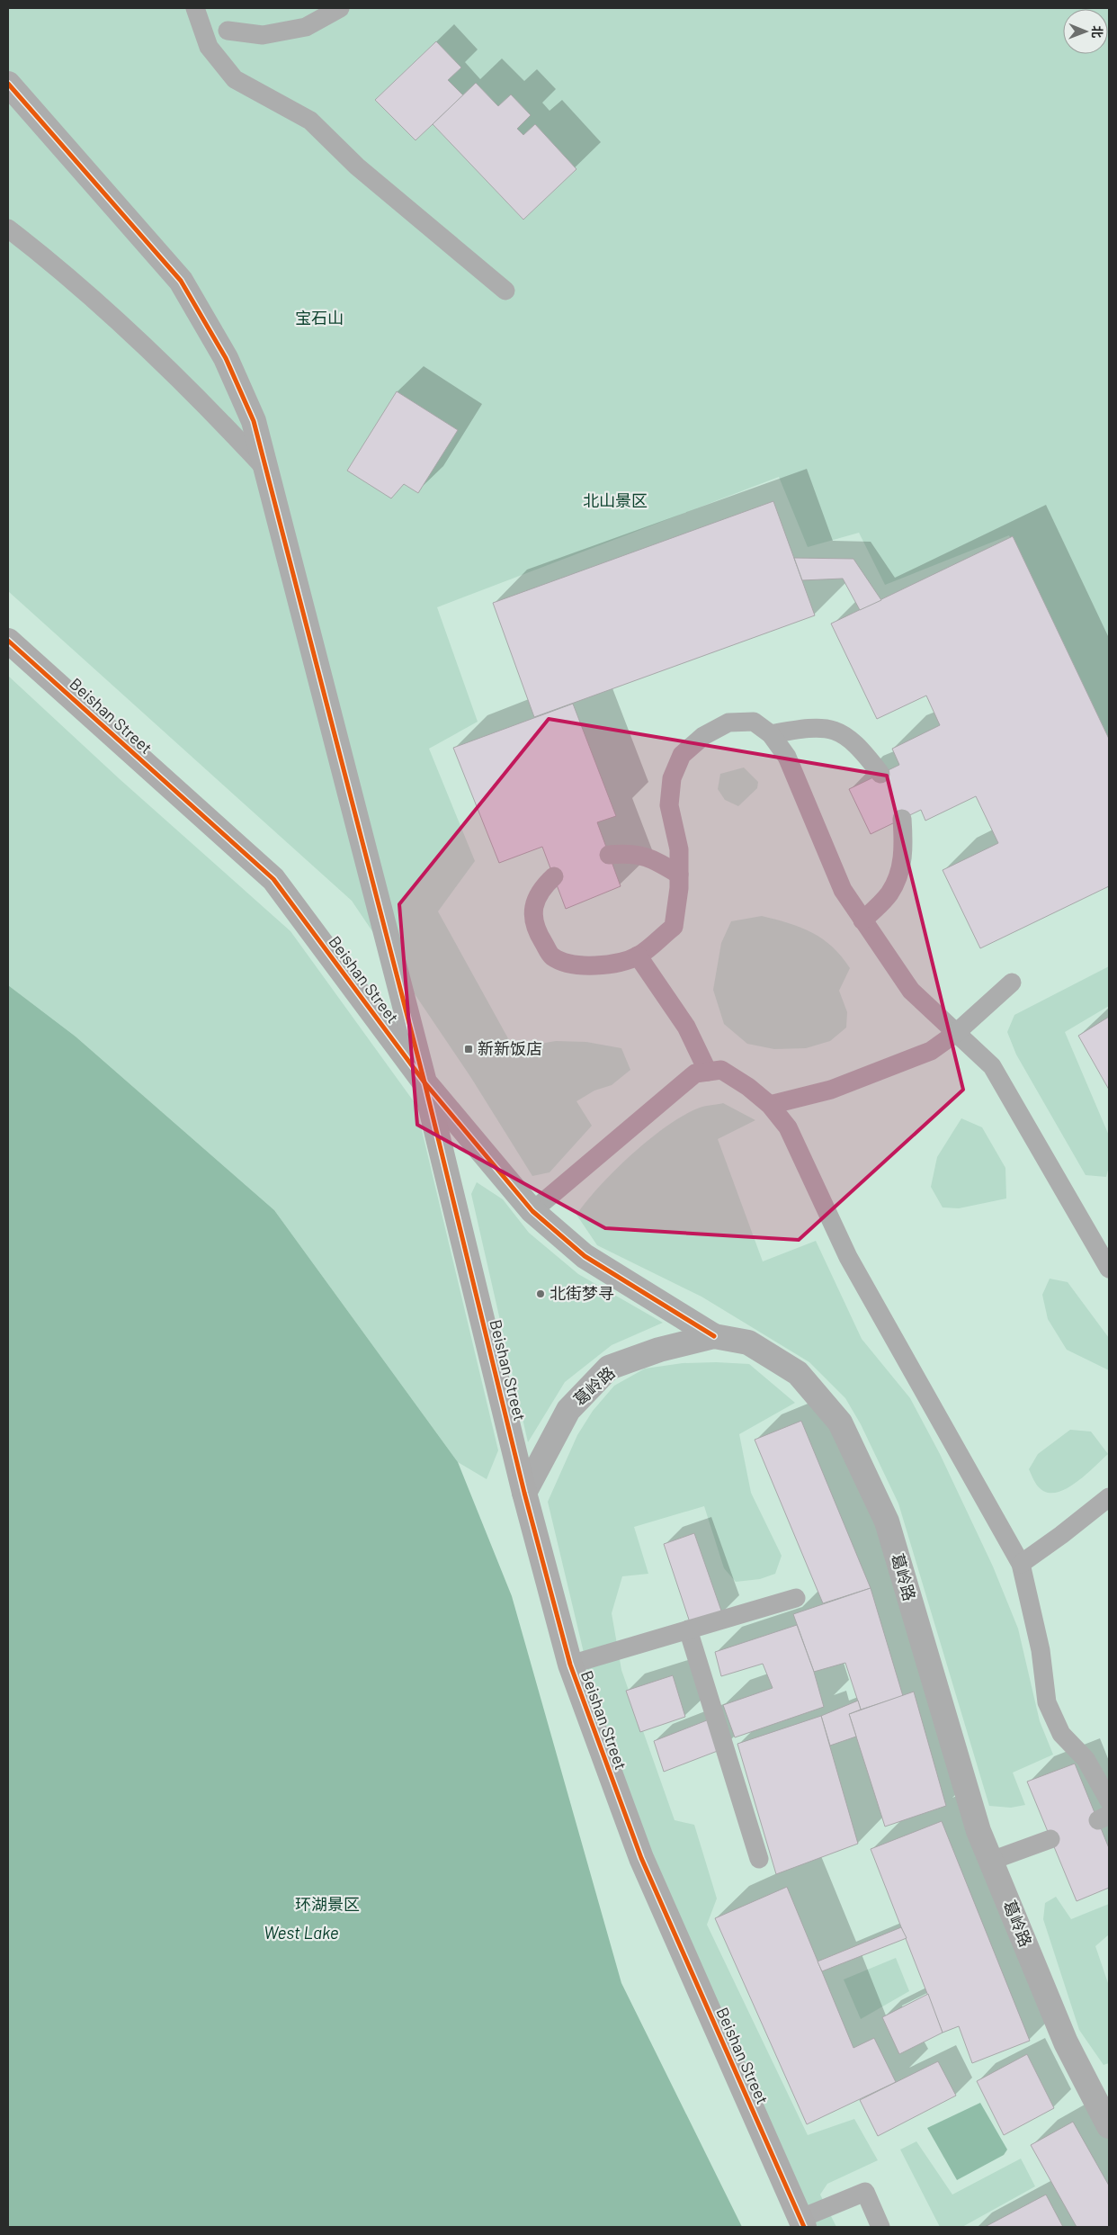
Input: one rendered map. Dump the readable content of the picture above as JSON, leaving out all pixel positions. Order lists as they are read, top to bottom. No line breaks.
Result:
{"streets":{"main road":["Beishan Street"],"street":["葛岭路"]},"crossings":[["Beishan Street","葛岭路"]],"water":["West Lake"],"parks":["宝石山","北山景区","环湖景区"],"places":{"transit":["新新饭店"],"other":["北街梦寻"]},"north":"right"}
